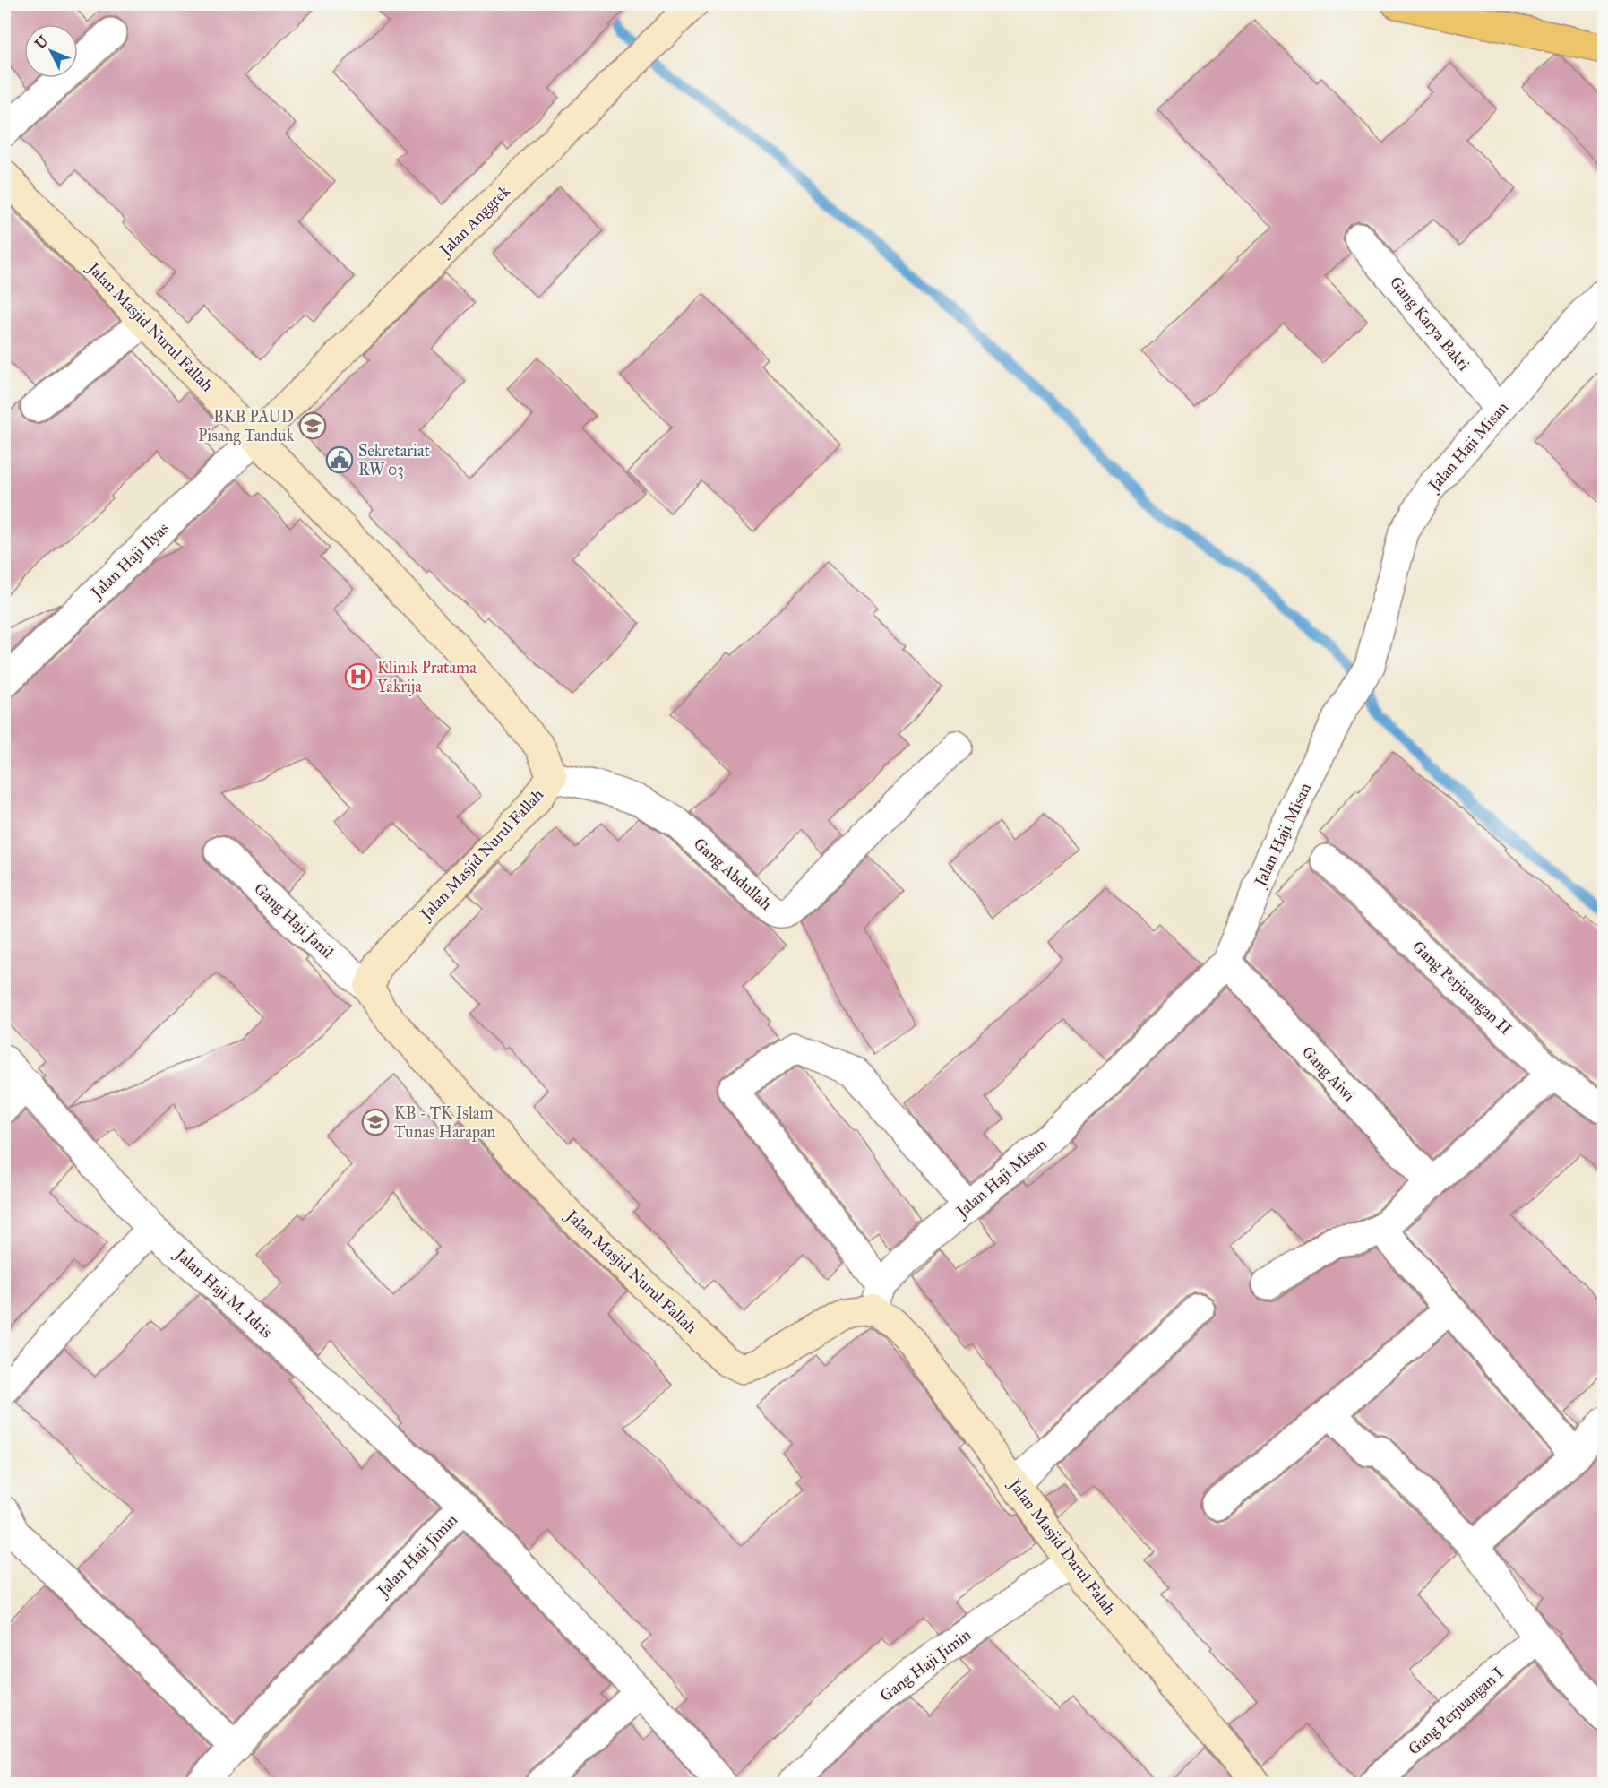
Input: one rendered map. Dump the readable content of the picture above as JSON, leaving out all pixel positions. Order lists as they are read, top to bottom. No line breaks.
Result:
{"streets":{"street":["Jalan Anggrek","Gang Karya Bakti","Jalan Masjid Nurul Fallah","Jalan Haji Misan","Jalan Haji Ilyas","Gang Abdullah","Gang Haji Janil","Gang Perjuangan II","Gang Aiwi","Jalan Haji M. Idris","Jalan Masjid Darul Falah","Jalan Haji Jimin","Gang Haji Jimin","Gang Perjuangan I"]},"crossings":[["Jalan Anggrek","Jalan Masjid Nurul Fallah"],["Jalan Anggrek","Jalan Haji Ilyas"],["Gang Karya Bakti","Jalan Haji Misan"],["Jalan Masjid Nurul Fallah","Jalan Haji Misan"],["Jalan Masjid Nurul Fallah","Jalan Haji Ilyas"],["Jalan Masjid Nurul Fallah","Gang Abdullah"],["Jalan Masjid Nurul Fallah","Gang Haji Janil"],["Jalan Masjid Nurul Fallah","Jalan Masjid Darul Falah"],["Jalan Haji Misan","Gang Aiwi"],["Jalan Haji Misan","Jalan Masjid Darul Falah"],["Jalan Haji M. Idris","Jalan Haji Jimin"],["Jalan Masjid Darul Falah","Gang Haji Jimin"]],"places":{"school or university":["BKB PAUD Pisang Tanduk","KB - TK Islam Tunas Harapan"],"public building":["Sekretariat RW 03"],"hospital":["Klinik Pratama Yakrija"]},"north":"top left"}
